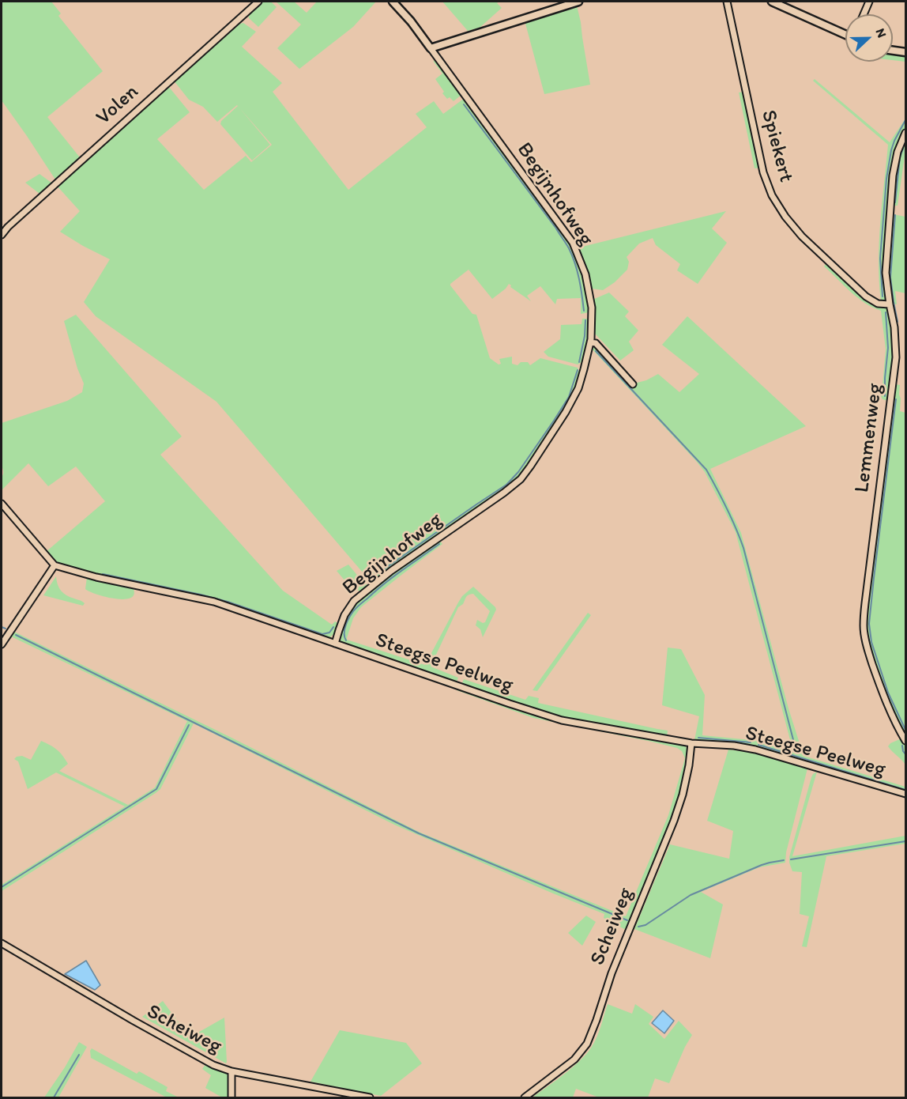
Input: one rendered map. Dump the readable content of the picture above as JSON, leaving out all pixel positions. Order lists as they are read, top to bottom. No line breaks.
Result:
{"streets":{"street":["Volen","Spiekert","Begijnhofweg","Lemmenweg","Steegse Peelweg","Scheiweg"]},"crossings":[["Spiekert","Lemmenweg"],["Begijnhofweg","Steegse Peelweg"],["Steegse Peelweg","Scheiweg"]],"north":"right"}
